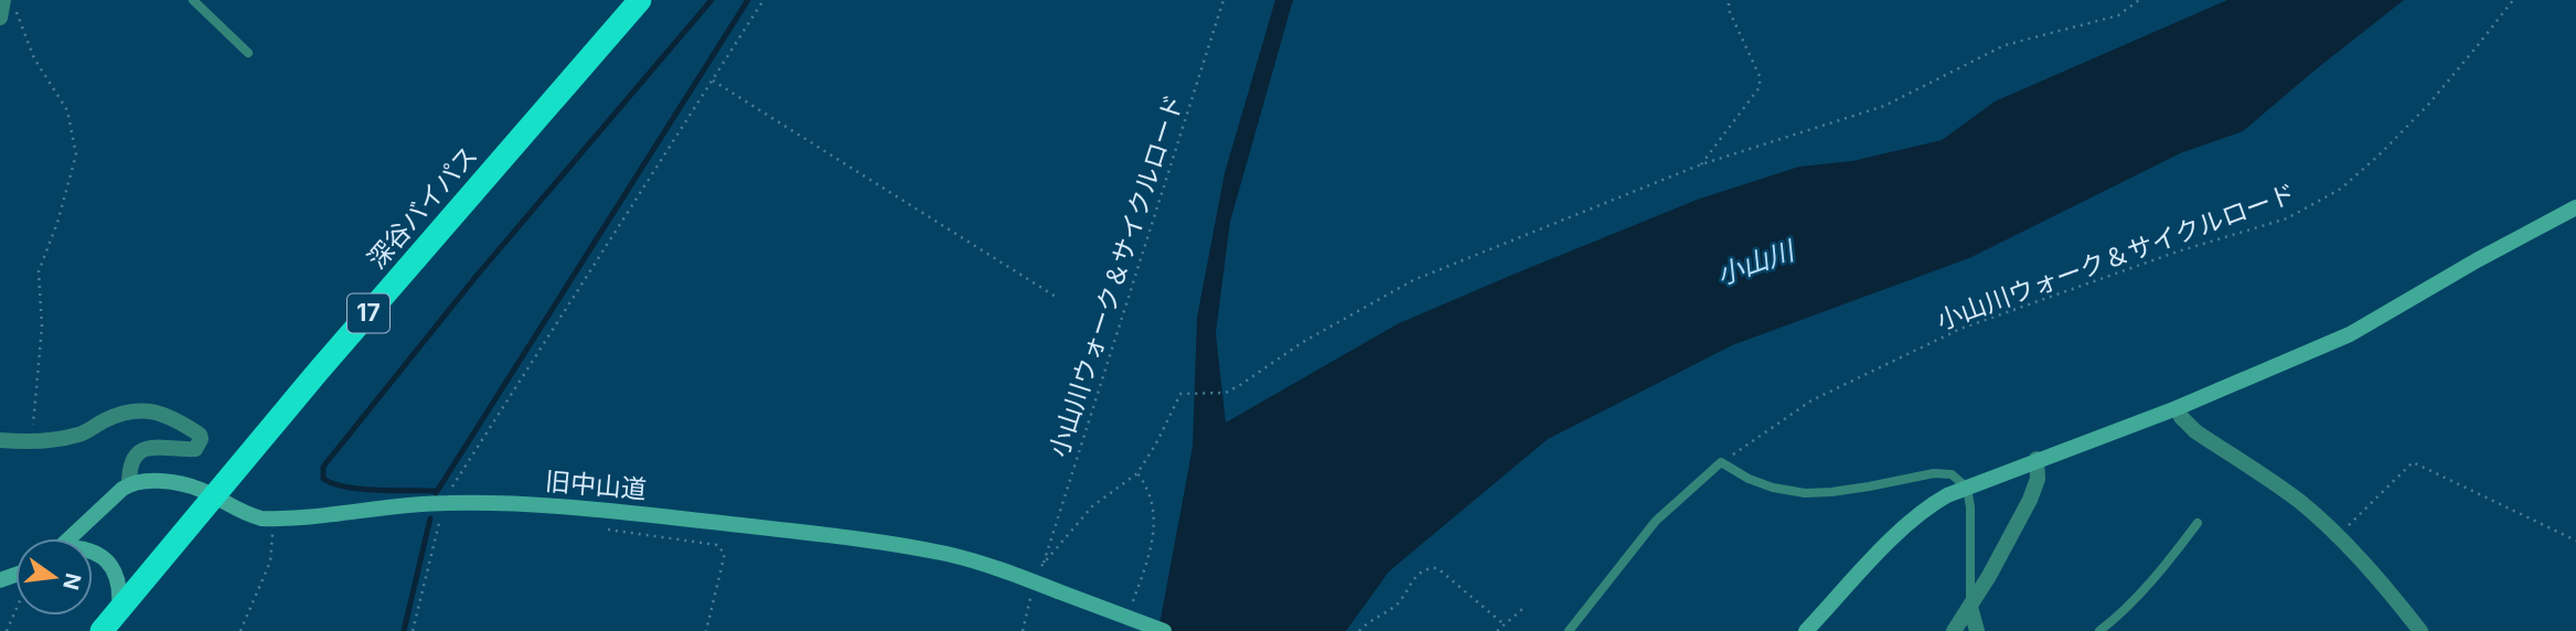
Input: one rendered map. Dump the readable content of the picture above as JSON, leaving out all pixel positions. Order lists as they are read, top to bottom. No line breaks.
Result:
{"streets":{"highway":["深谷バイパス","17"],"street":["旧中山道"],"path":["小山川ウォーク＆サイクルロード"]},"crossings":[["深谷バイパス","旧中山道"]],"water":["小山川"],"north":"right"}
